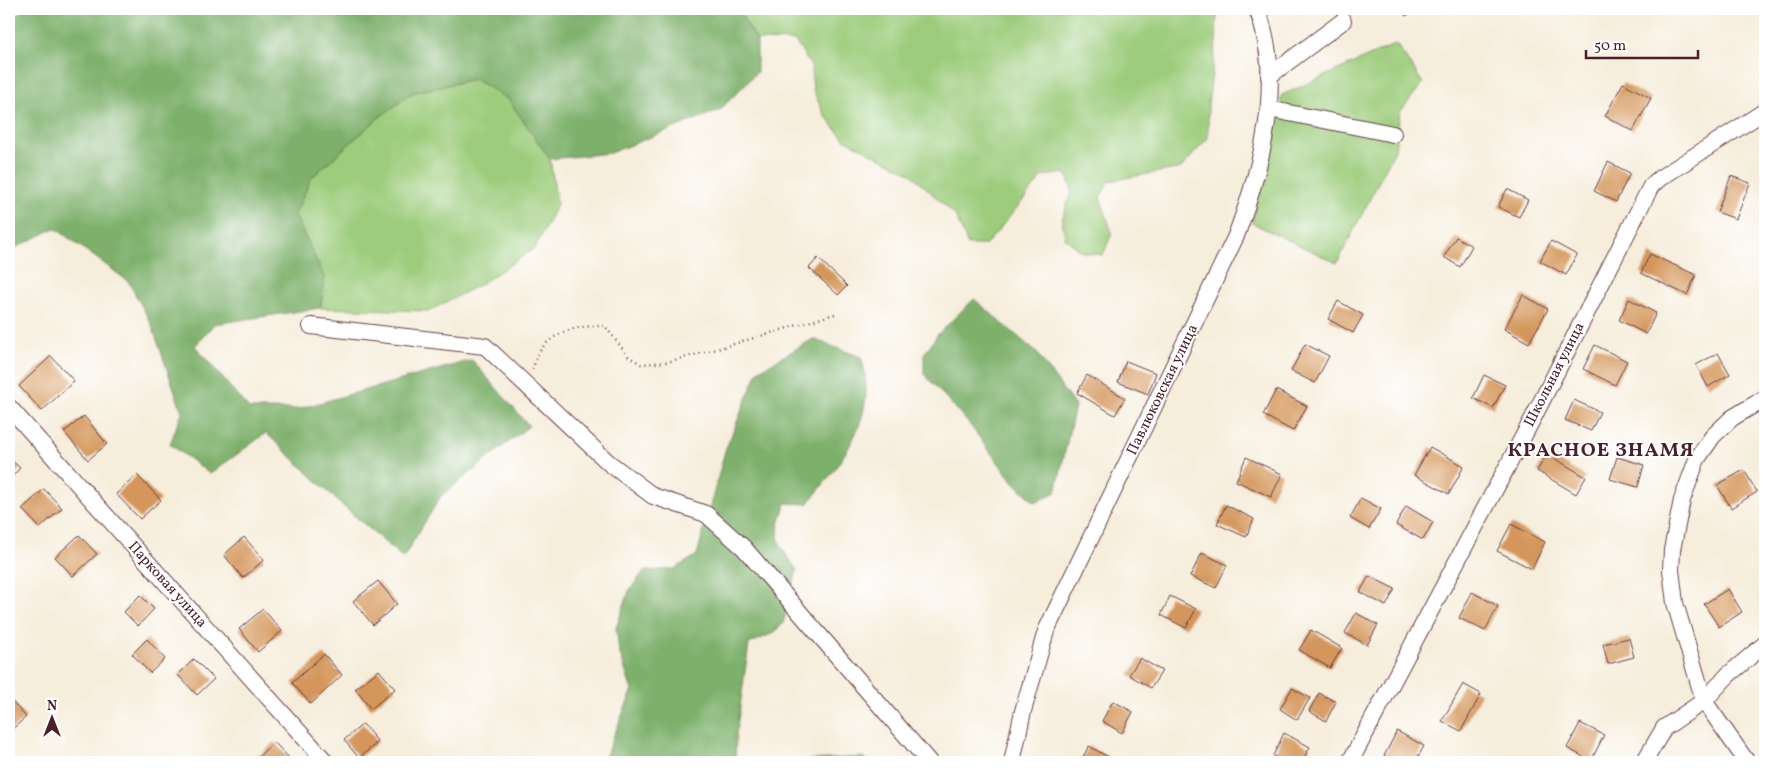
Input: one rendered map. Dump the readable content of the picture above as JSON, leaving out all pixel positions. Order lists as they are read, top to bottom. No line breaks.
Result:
{"streets":{"street":["Школьная улица","Павлюковская улица","Парковая улица"]},"districts":["КРАСНОЕ ЗНАМЯ"],"scale_bar":"50 m","north":"top"}
